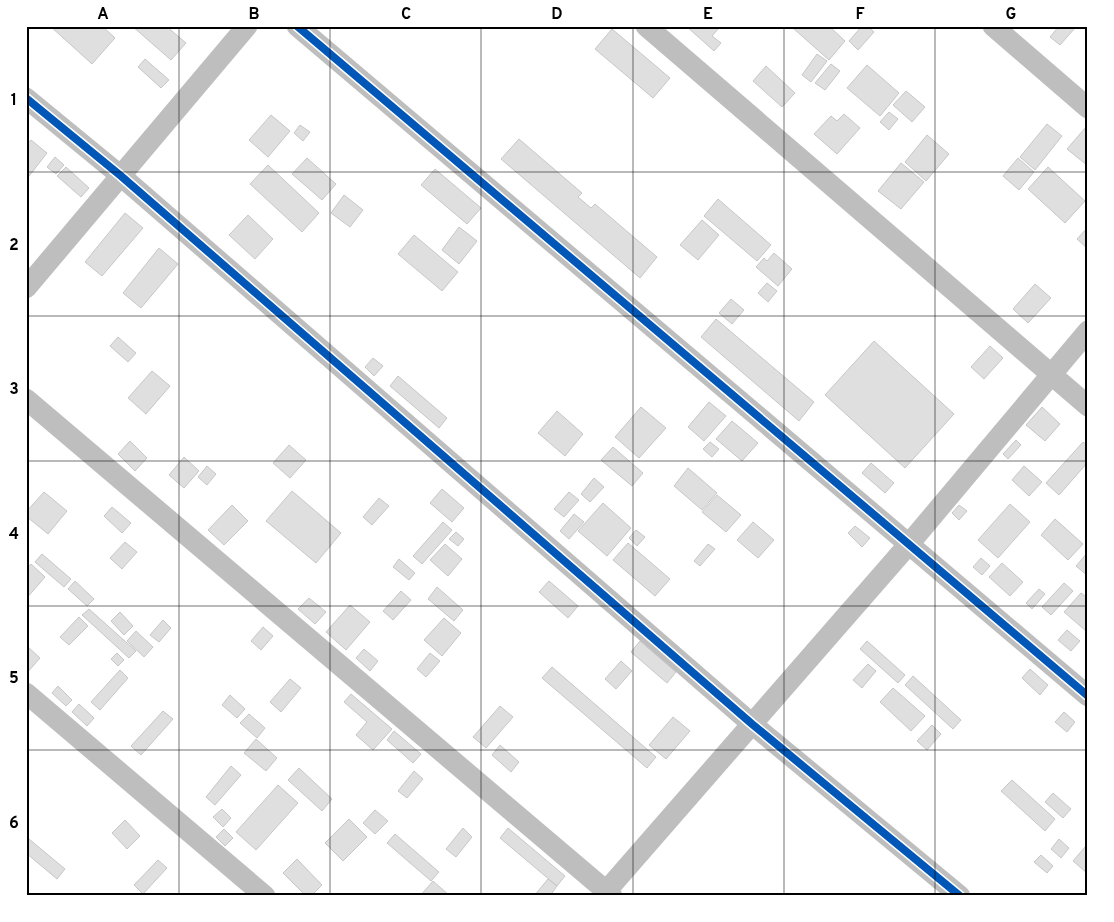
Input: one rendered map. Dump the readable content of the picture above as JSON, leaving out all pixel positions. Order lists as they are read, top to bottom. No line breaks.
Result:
{"grid":{"columns":["A","B","C","D","E","F","G"],"rows":["1","2","3","4","5","6"]}}
